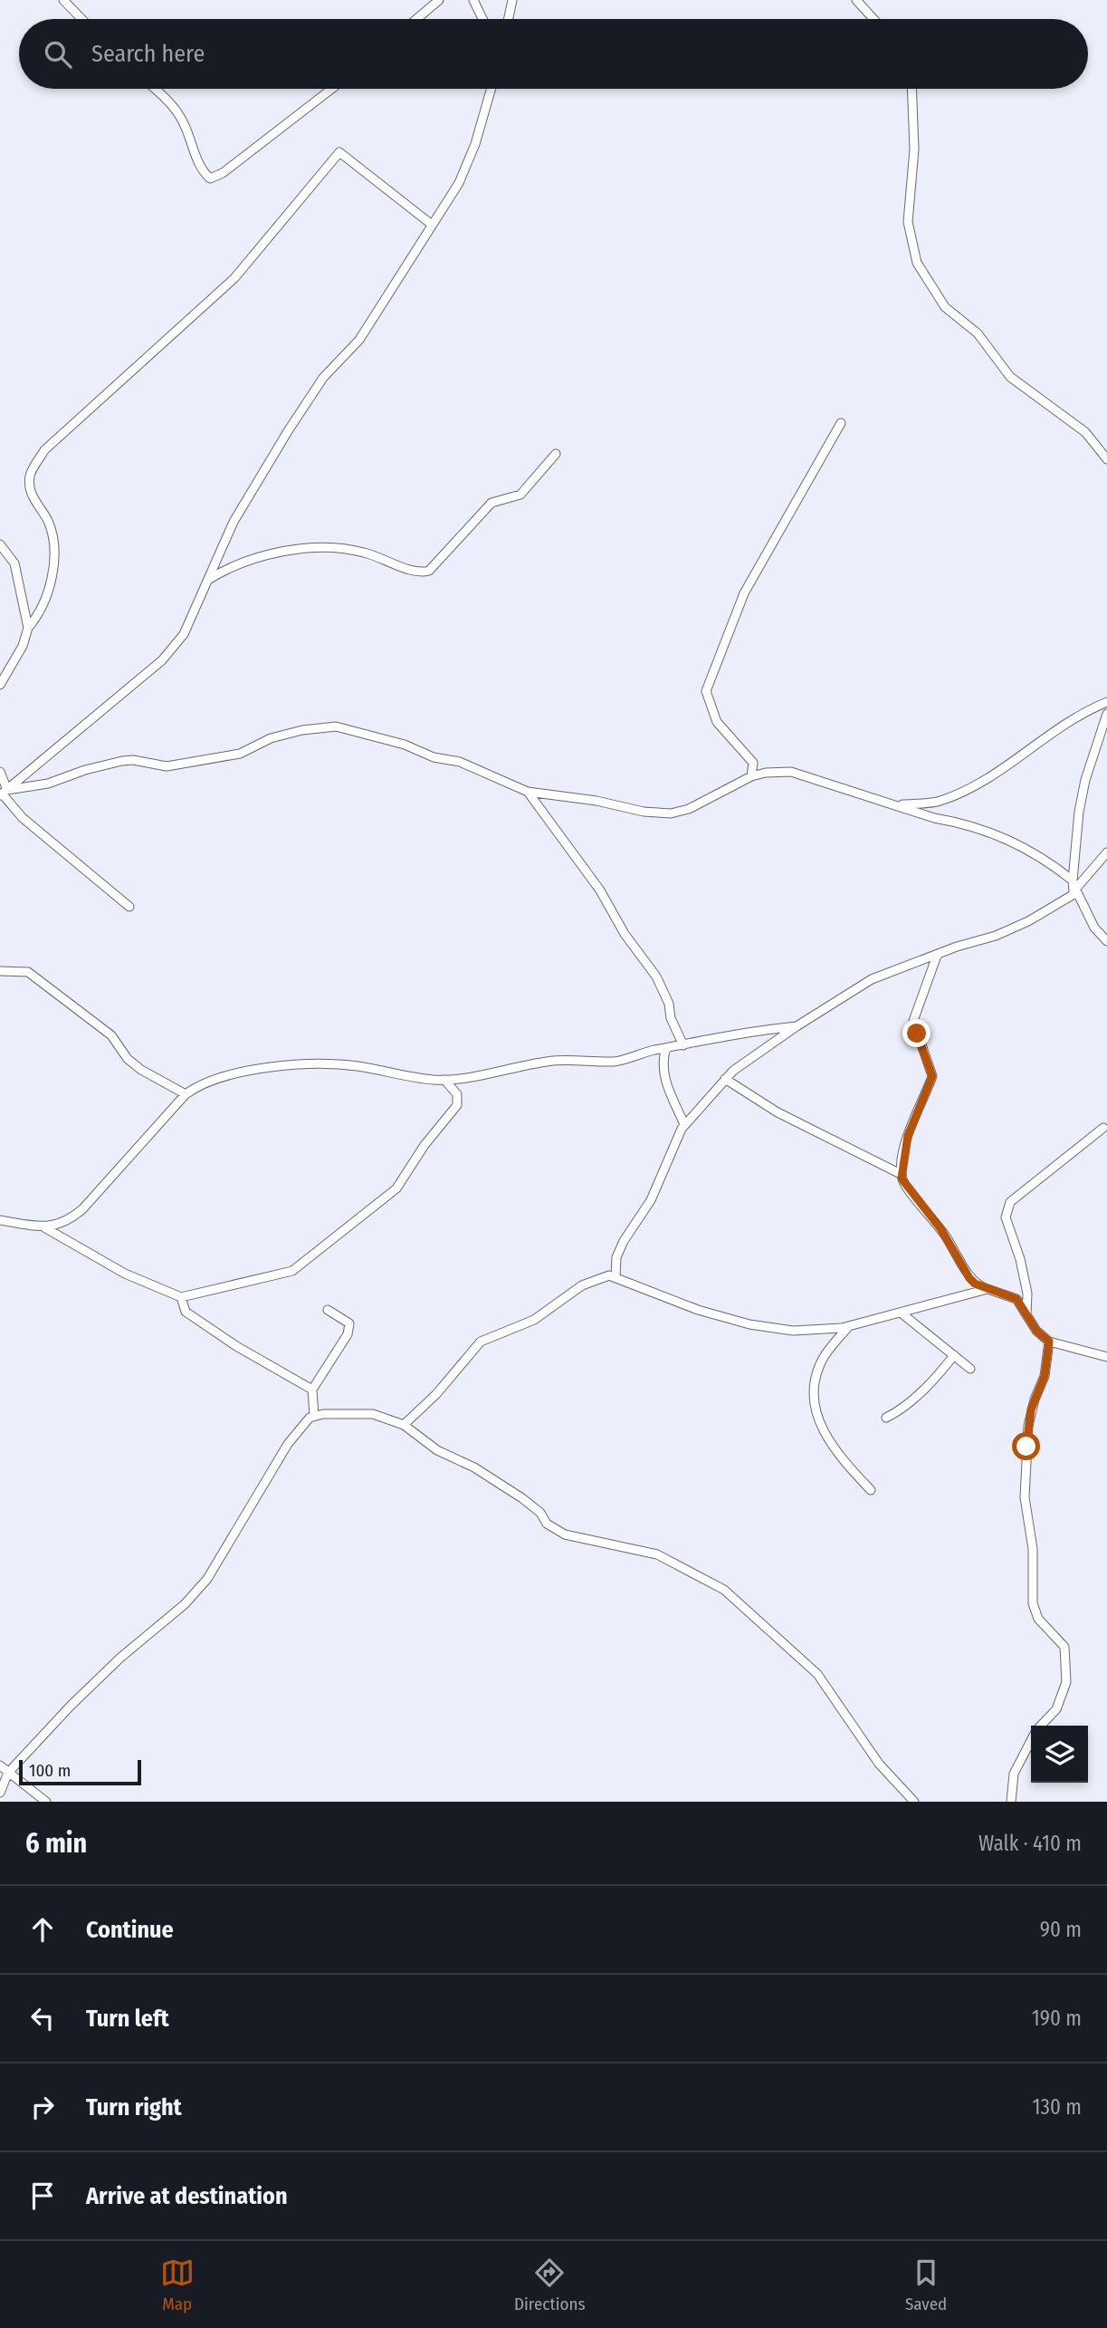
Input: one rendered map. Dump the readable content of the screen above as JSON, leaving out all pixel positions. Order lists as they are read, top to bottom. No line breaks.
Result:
{"scale_bar":"100 m","page":{"search":"Search here","scale":"100 m","heading":["6 min","Walk · 410 m"],"list":[["Continue","90 m"],["Turn left","190 m"],["Turn right","130 m"],"Arrive at destination"],"nav":["Map","Directions","Saved"]}}
